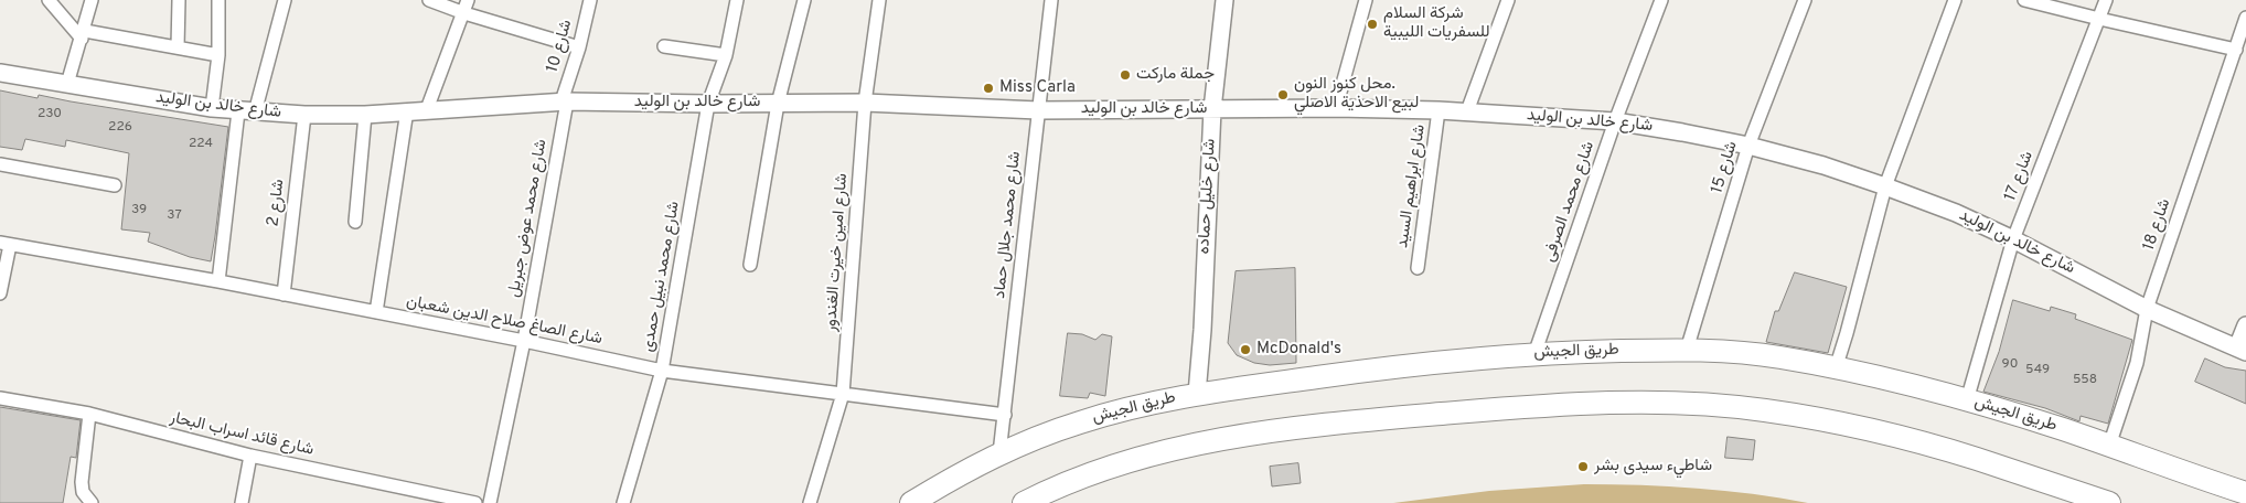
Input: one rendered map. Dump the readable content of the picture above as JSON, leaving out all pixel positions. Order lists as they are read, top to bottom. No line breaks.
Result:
{"streets":{"highway":["طريق الجيش"],"street":["شارع 10","شارع خالد بن الوليد","شارع 15","شارع 17","شارع ابراهيم السيد","شارع خليل حماده","شارع محمد الصرفى","شارع 2","شارع محمد عوض جبريل","شارع محمد جلال حماد","شارع 18","شارع امين خيرت الغندور","شارع محمد نبيل حمدى","شارع الصاغ صلاح الدين شعبان","شارع قائد اسراب البحار"]},"crossings":[["شارع 10","شارع خالد بن الوليد"],["شارع 10","شارع محمد عوض جبريل"],["شارع خالد بن الوليد","شارع 15"],["شارع خالد بن الوليد","شارع 17"],["شارع خالد بن الوليد","شارع ابراهيم السيد"],["شارع خالد بن الوليد","شارع خليل حماده"],["شارع خالد بن الوليد","شارع محمد الصرفى"],["شارع خالد بن الوليد","شارع 2"],["شارع خالد بن الوليد","شارع محمد عوض جبريل"],["شارع خالد بن الوليد","شارع محمد جلال حماد"],["شارع خالد بن الوليد","شارع 18"],["شارع خالد بن الوليد","شارع امين خيرت الغندور"],["شارع خالد بن الوليد","شارع محمد نبيل حمدى"],["شارع 15","طريق الجيش"],["شارع 17","طريق الجيش"],["شارع خليل حماده","طريق الجيش"],["شارع محمد الصرفى","طريق الجيش"],["شارع 2","شارع الصاغ صلاح الدين شعبان"],["شارع محمد عوض جبريل","شارع الصاغ صلاح الدين شعبان"],["شارع محمد جلال حماد","شارع الصاغ صلاح الدين شعبان"],["شارع محمد جلال حماد","طريق الجيش"],["شارع 18","طريق الجيش"],["شارع امين خيرت الغندور","شارع الصاغ صلاح الدين شعبان"],["شارع محمد نبيل حمدى","شارع الصاغ صلاح الدين شعبان"]],"places":["شركة السلام للسفريات الليبية","جملة ماركت","Miss Carla","محل كنوز النون. لبيع الاحذية الاصلي","McDonald's","شاطيء سيدى بشر"],"house_numbers":["230","226","224","39","37","90","549","558"]}
